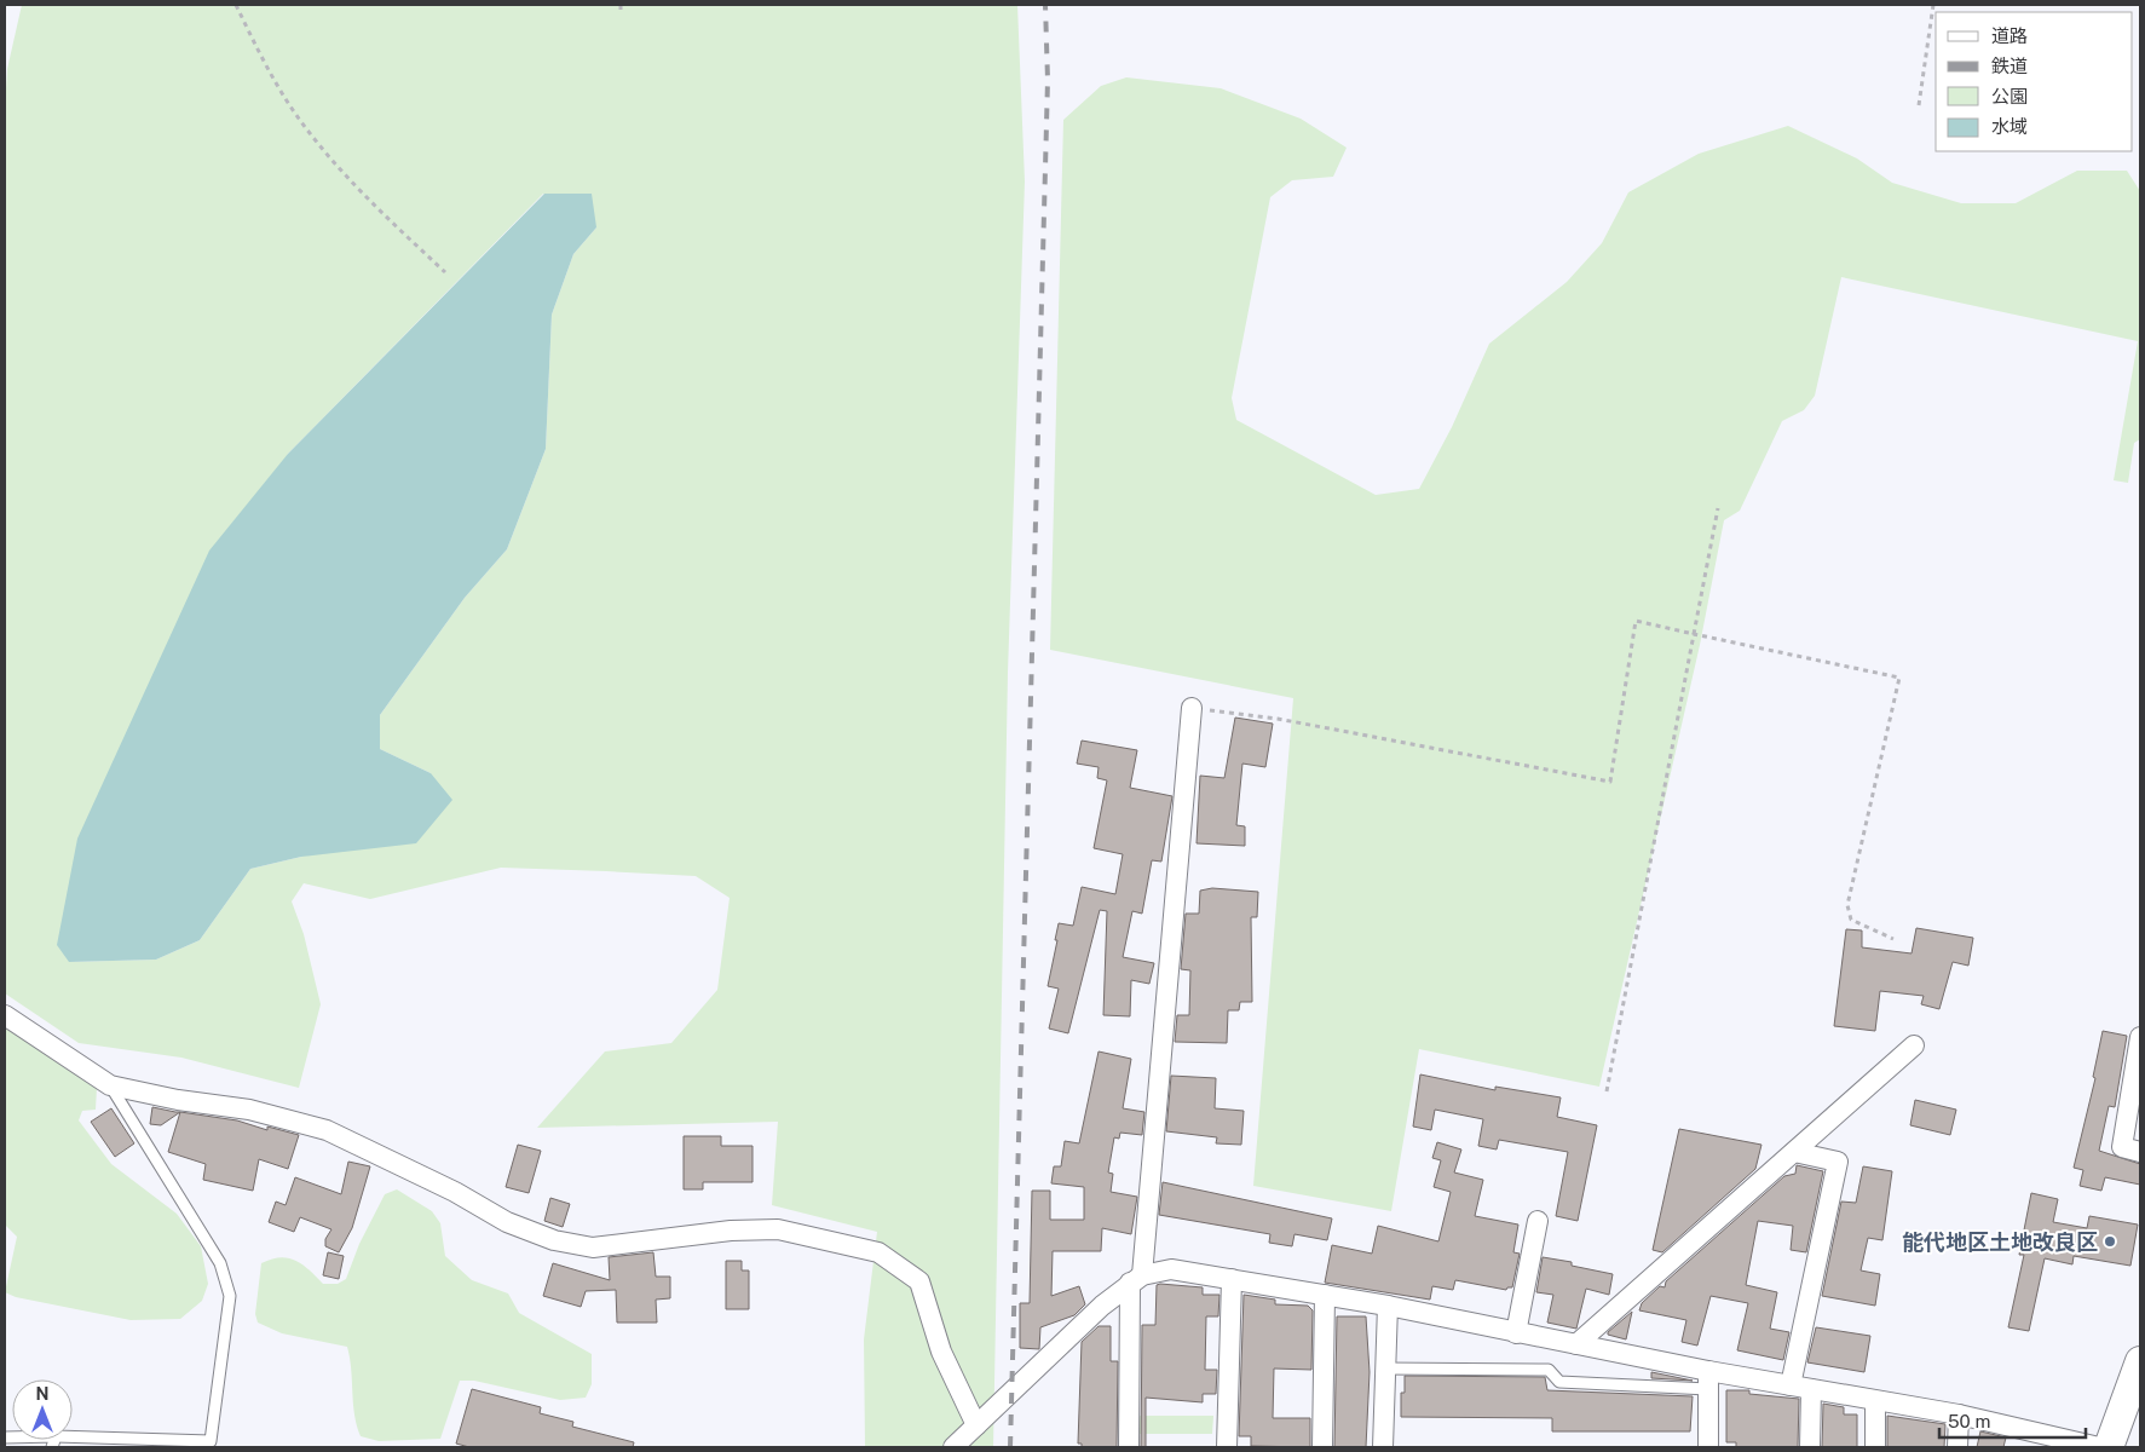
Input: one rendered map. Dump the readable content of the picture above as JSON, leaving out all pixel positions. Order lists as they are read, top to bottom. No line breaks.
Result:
{"places":["能代地区土地改良区"],"legend":["道路","鉄道","公園","水域"],"scale_bar":"50 m","north":"top"}
